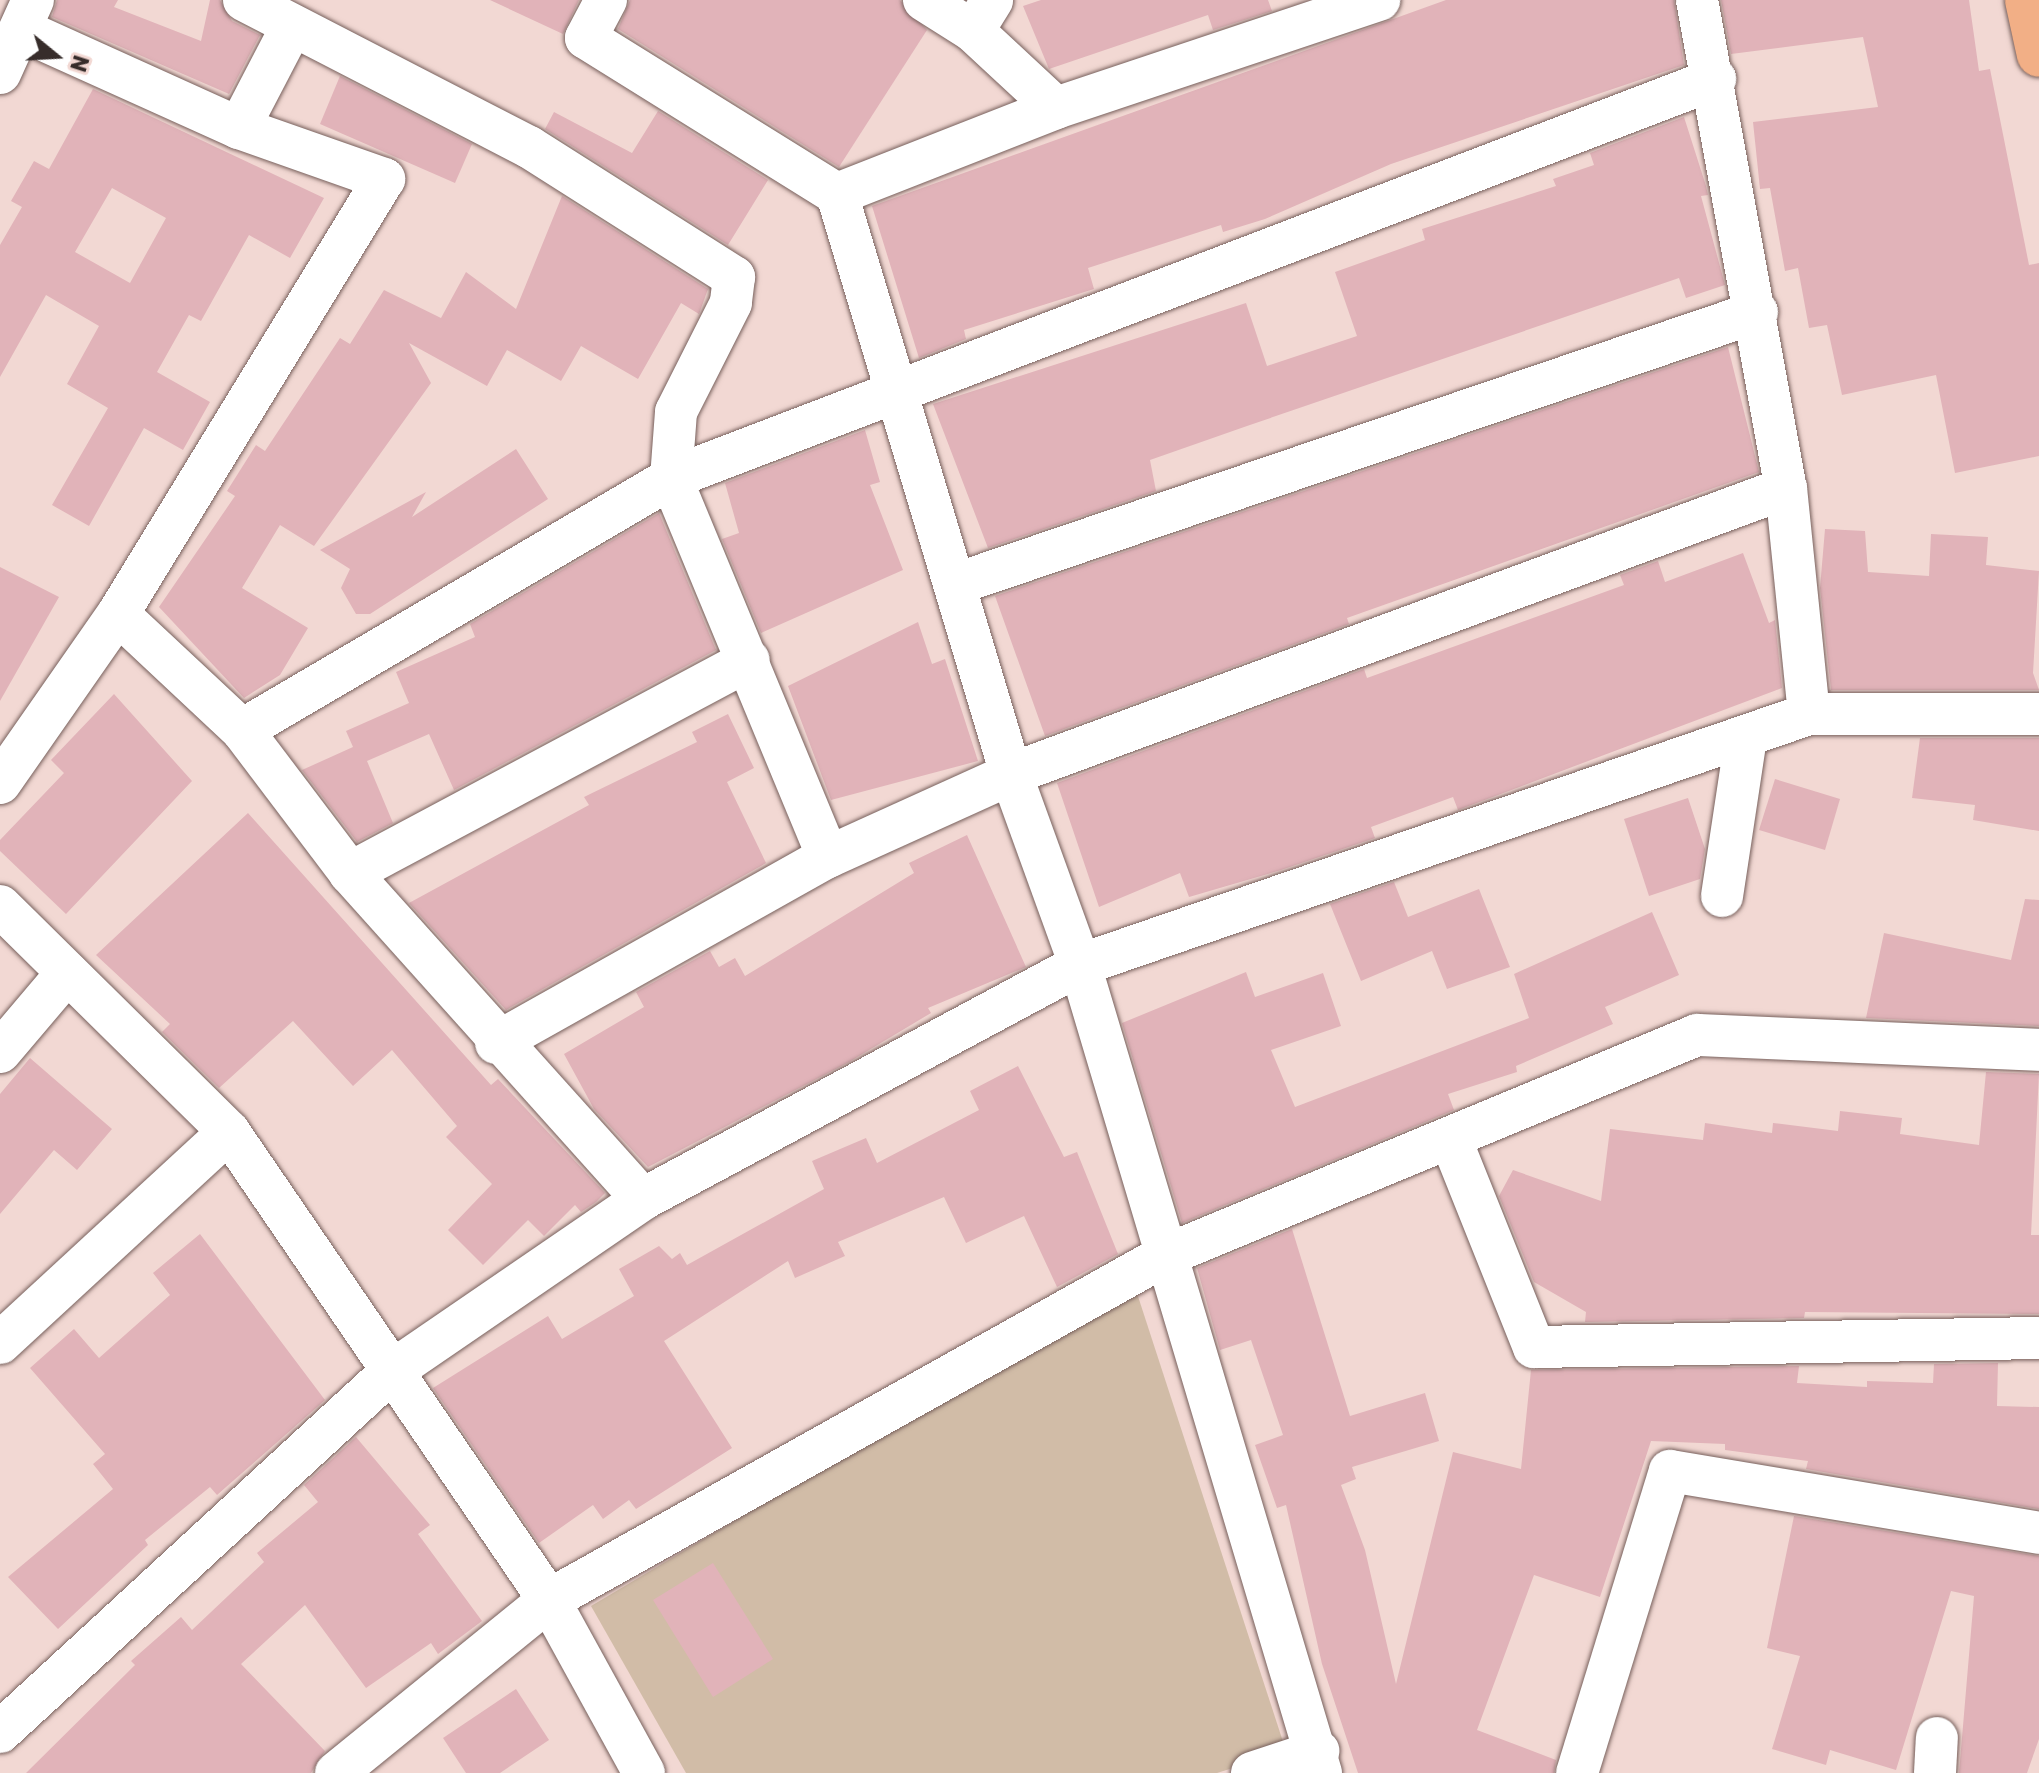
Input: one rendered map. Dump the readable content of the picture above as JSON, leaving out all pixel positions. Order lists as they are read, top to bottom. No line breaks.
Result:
{"north":"right"}
